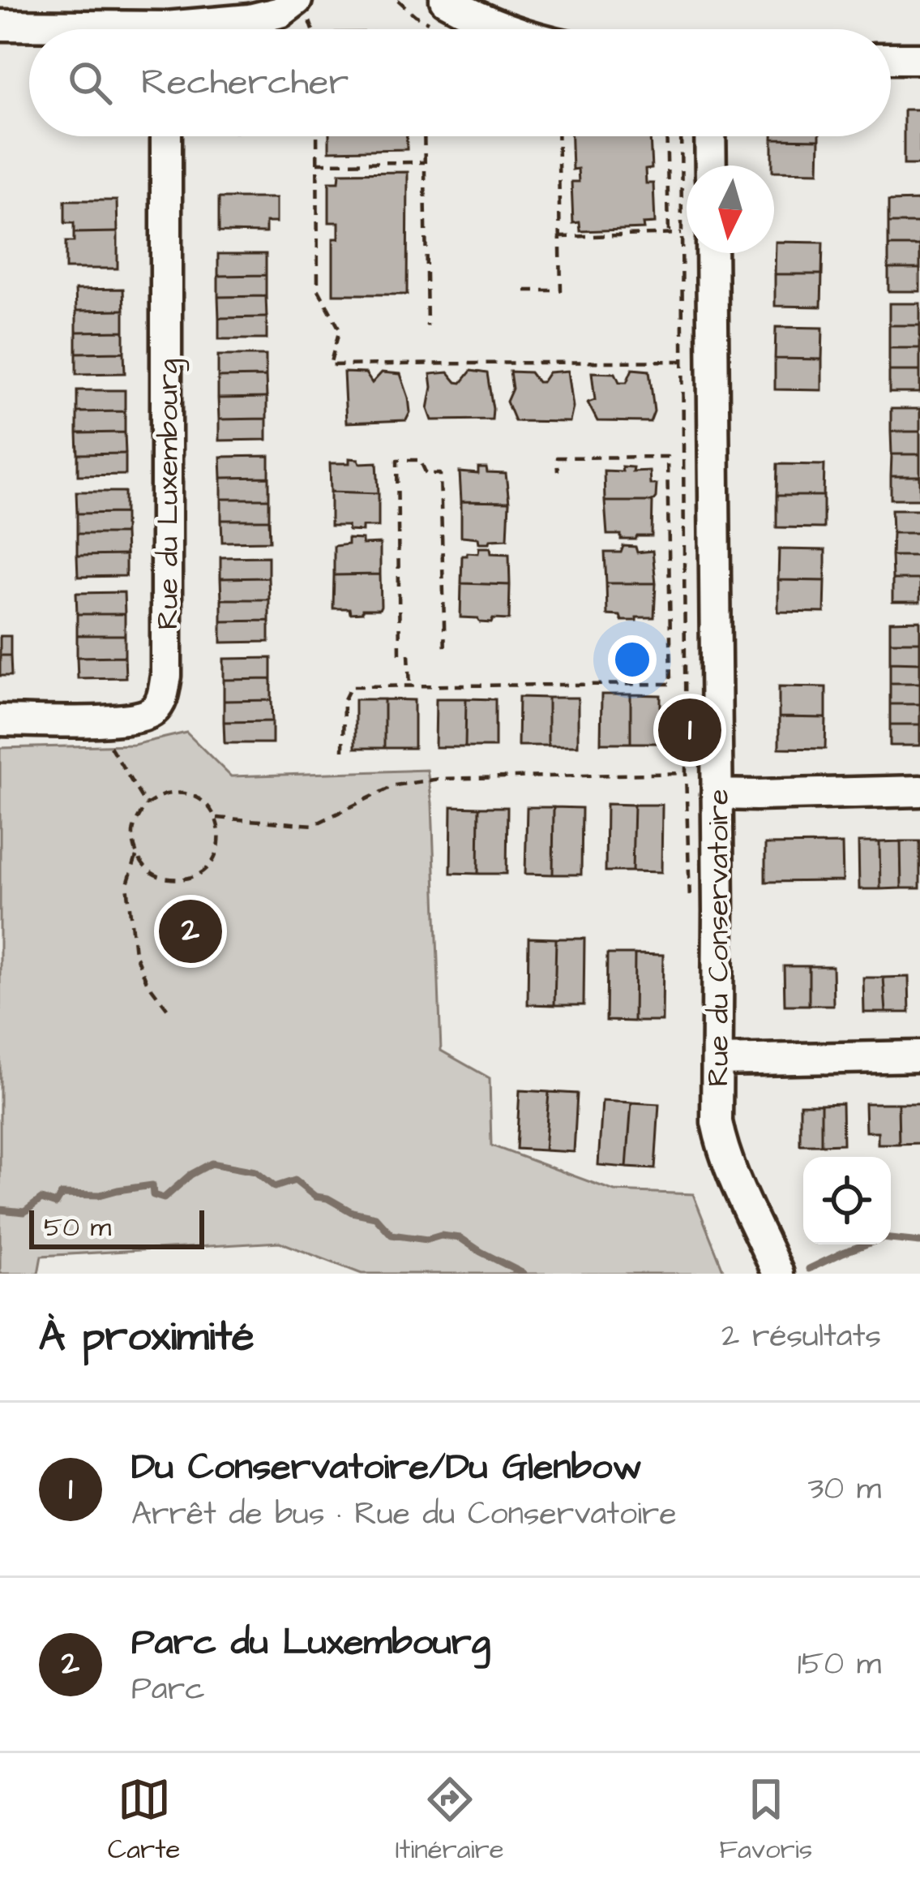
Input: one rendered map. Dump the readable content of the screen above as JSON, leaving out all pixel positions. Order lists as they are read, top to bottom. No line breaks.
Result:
{"streets":{"street":["Rue du Luxembourg","Rue du Conservatoire"]},"scale_bar":"50 m","north":"bottom","page":{"search":"Rechercher","pins":["1","2"],"scale":"50 m","heading":["À proximité","2 résultats"],"list":[{"mark":"1","name":"Du Conservatoire/Du Glenbow","note":"Arrêt de bus · Rue du Conservatoire","value":"30 m"},{"mark":"2","name":"Parc du Luxembourg","note":"Parc","value":"150 m"}],"nav":["Carte","Itinéraire","Favoris"]}}
